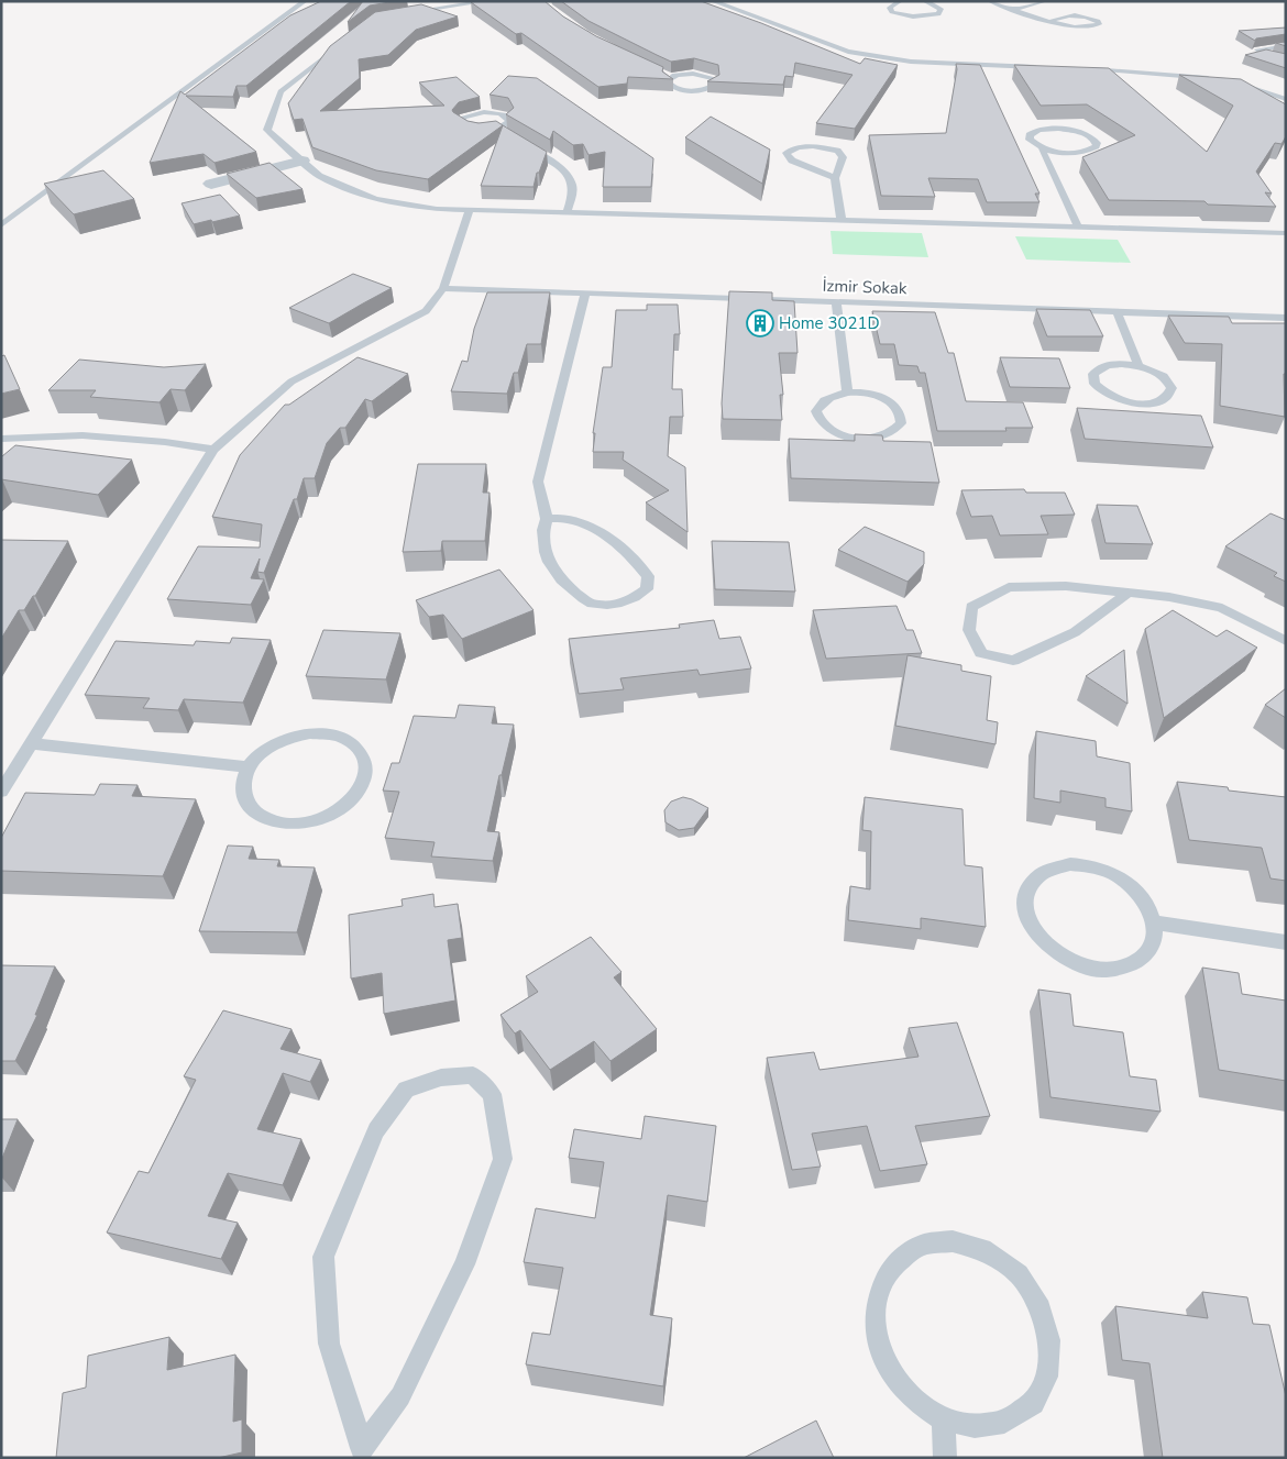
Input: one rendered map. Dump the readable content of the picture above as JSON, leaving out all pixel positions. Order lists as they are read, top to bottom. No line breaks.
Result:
{"streets":{"lane":["İzmir Sokak"]},"places":{"building":["Home 3021D"]}}
